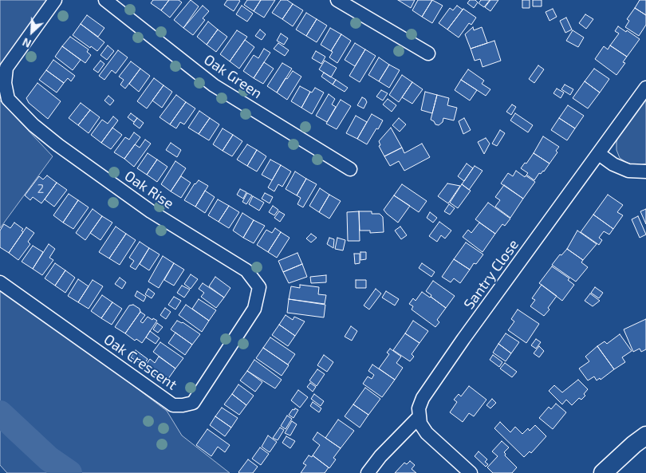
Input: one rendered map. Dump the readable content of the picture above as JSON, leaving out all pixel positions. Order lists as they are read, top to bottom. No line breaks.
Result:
{"streets":{"street":["Oak Green","Oak Rise","Santry Close","Oak Crescent"]},"crossings":[["Oak Rise","Oak Crescent"]],"house_numbers":["2"],"north":"bottom left"}
